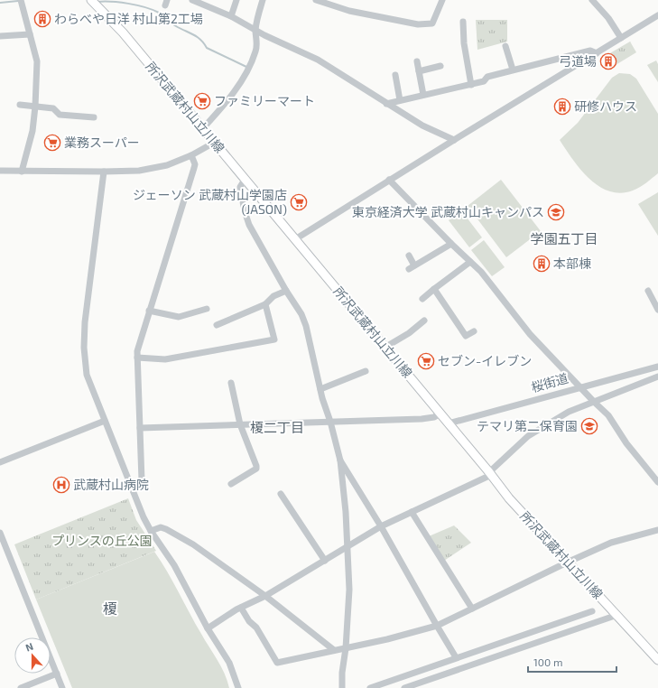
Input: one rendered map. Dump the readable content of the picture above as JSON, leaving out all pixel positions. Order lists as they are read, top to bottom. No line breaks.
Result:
{"streets":{"main road":["所沢武蔵村山立川線"],"street":["桜街道"]},"crossings":[["所沢武蔵村山立川線","桜街道"]],"districts":["学園五丁目","榎二丁目","榎"],"parks":["プリンスの丘公園"],"places":{"building":["わらべや日洋 村山第2工場","弓道場","研修ハウス","本部棟"],"supermarket":["ファミリーマート","業務スーパー","ジェーソン 武蔵村山学園店 (JASON)","セブン-イレブン"],"school or university":["東京経済大学 武蔵村山キャンパス","テマリ第二保育園"],"hospital":["武蔵村山病院"]},"scale_bar":"100 m","north":"top"}
